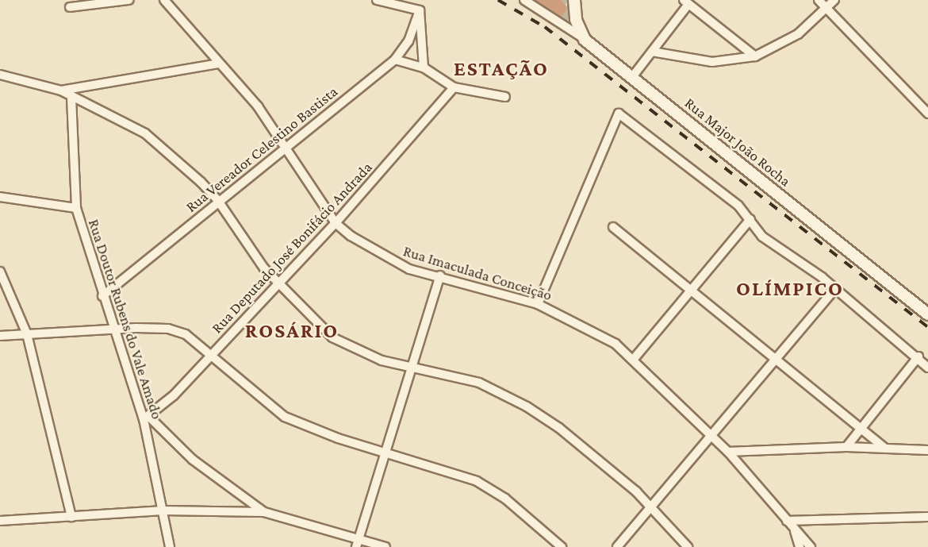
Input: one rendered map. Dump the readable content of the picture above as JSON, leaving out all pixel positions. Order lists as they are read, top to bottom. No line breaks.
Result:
{"streets":{"main road":["Rua Major João Rocha"],"street":["Rua Vereador Celestino Bastista","Rua Deputado José Bonifácio Andrada","Rua Imaculada Conceição","Rua Doutor Rubens do Vale Amado"]},"crossings":[["Rua Vereador Celestino Bastista","Rua Imaculada Conceição"],["Rua Vereador Celestino Bastista","Rua Doutor Rubens do Vale Amado"],["Rua Deputado José Bonifácio Andrada","Rua Imaculada Conceição"],["Rua Deputado José Bonifácio Andrada","Rua Doutor Rubens do Vale Amado"]],"districts":["ESTAÇÃO","OLÍMPICO","ROSÁRIO"]}
